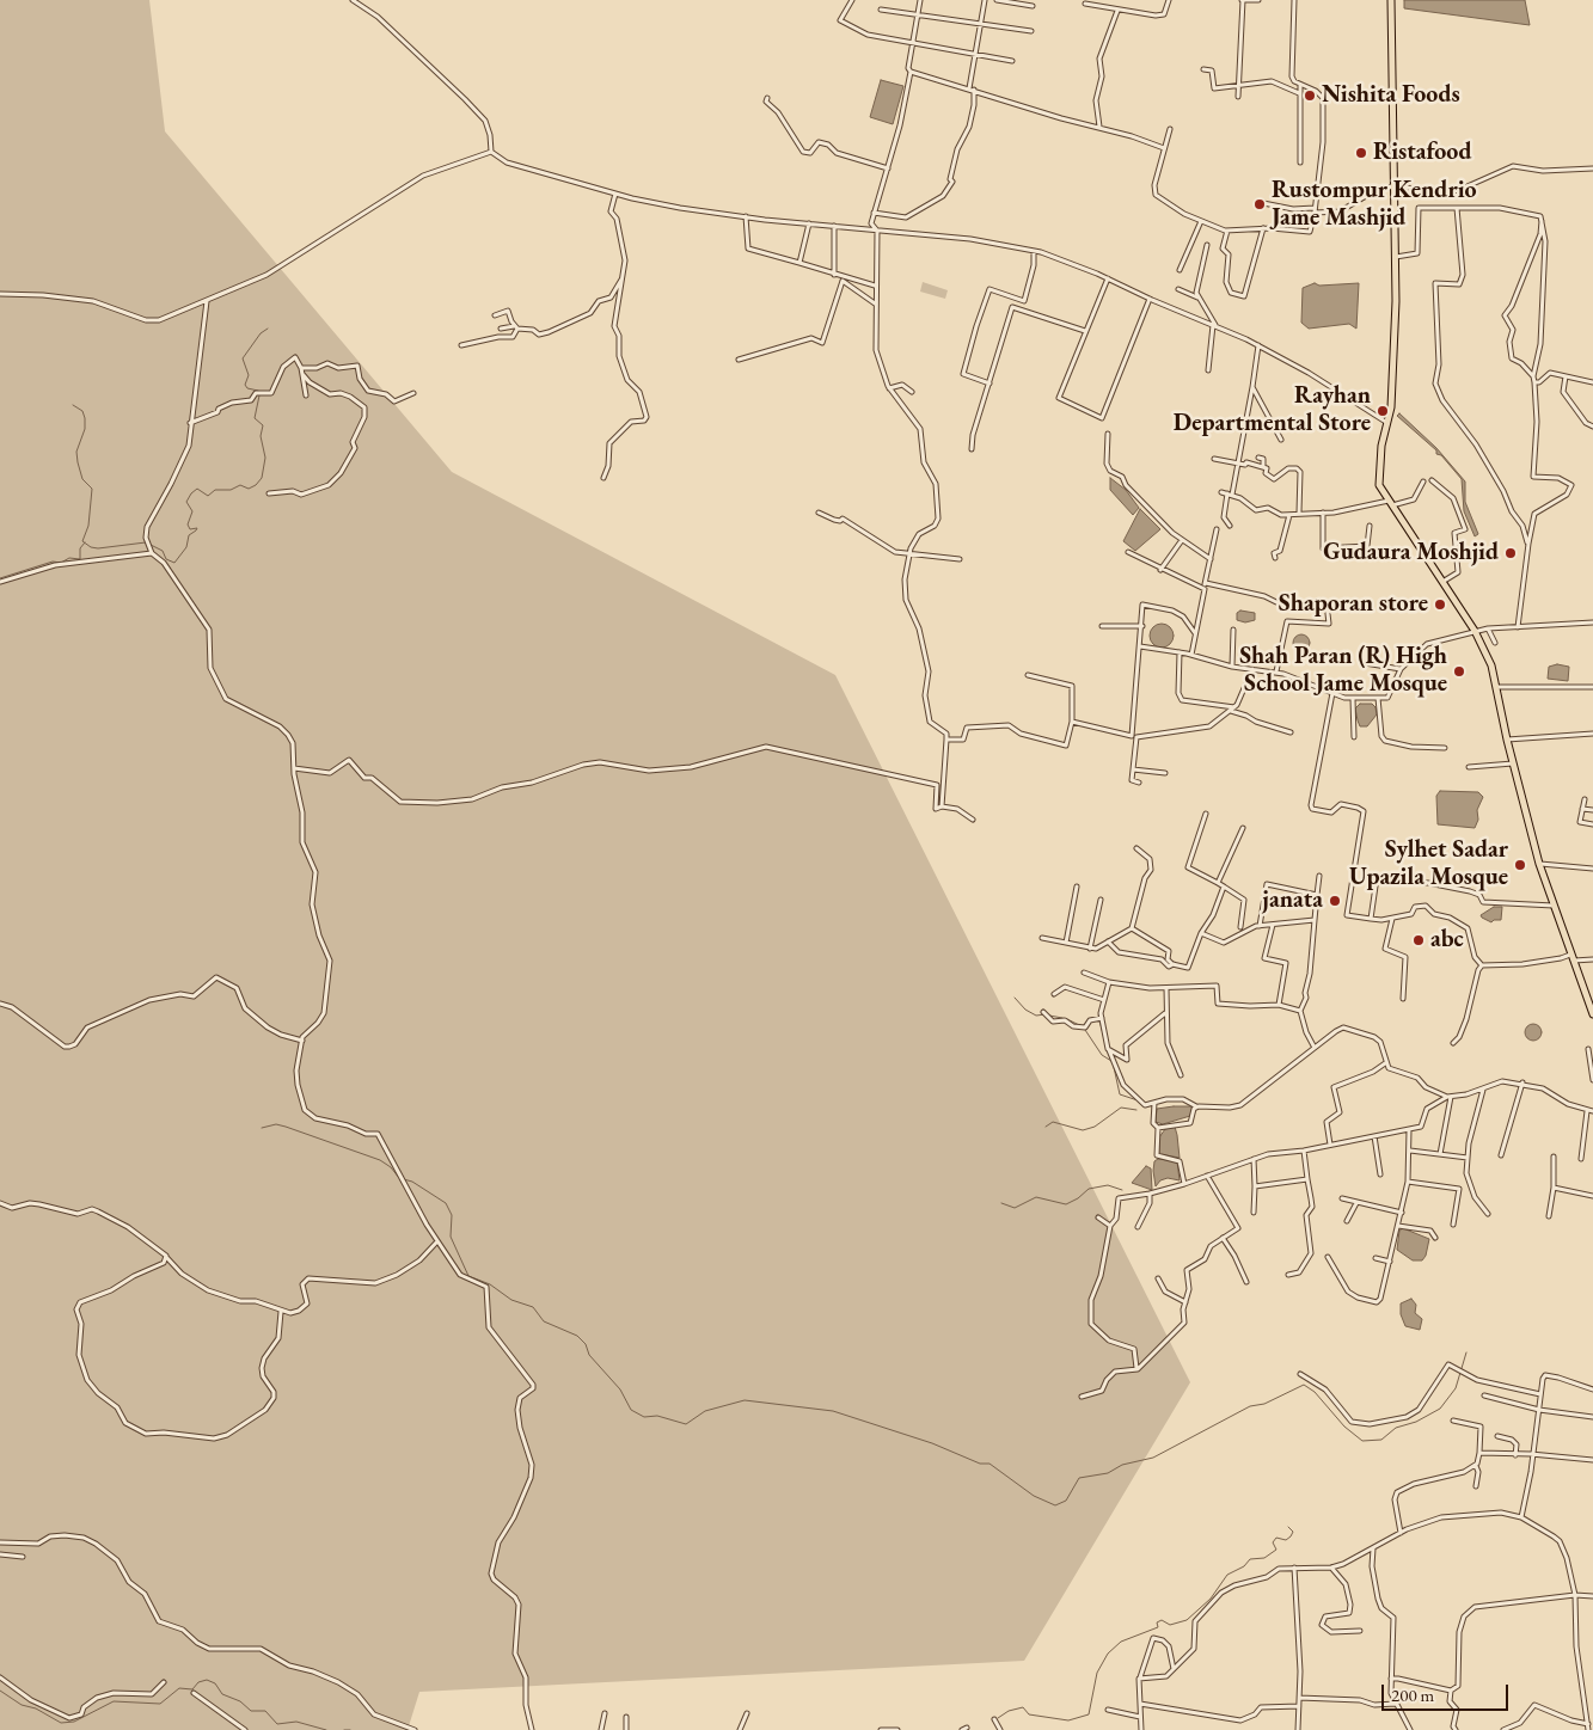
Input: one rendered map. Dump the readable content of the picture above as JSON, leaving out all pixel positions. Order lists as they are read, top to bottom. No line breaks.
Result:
{"places":["Nishita Foods","Ristafood","Rustompur Kendrio Jame Mashjid","Rayhan Departmental Store","Gudaura Moshjid","Shaporan store","Shah Paran (R) High School Jame Mosque","Sylhet Sadar Upazila Mosque","janata","abc"],"scale_bar":"200 m"}
